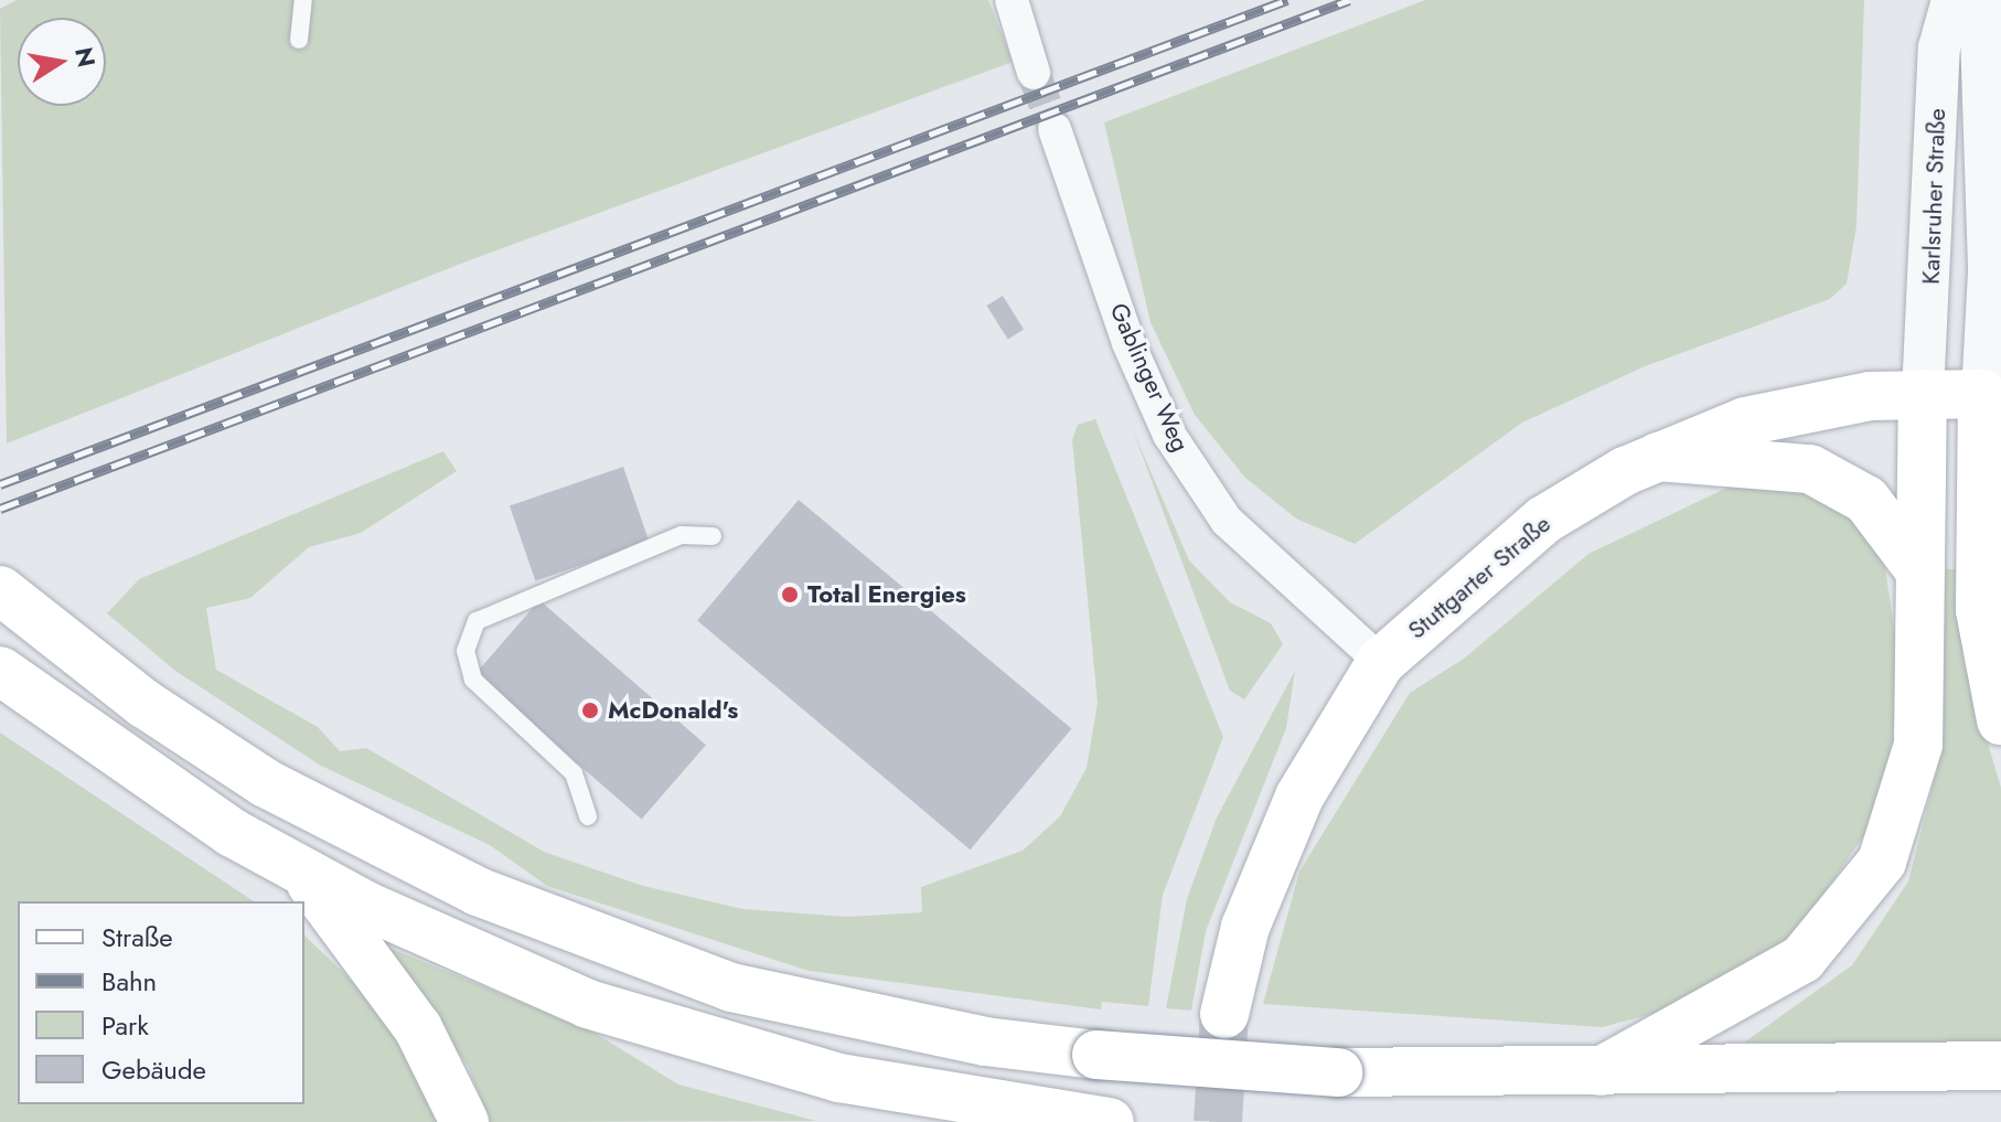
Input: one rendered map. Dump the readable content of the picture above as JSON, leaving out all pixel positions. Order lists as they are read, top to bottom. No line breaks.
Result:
{"streets":{"main road":["Stuttgarter Straße"],"street":["Karlsruher Straße","Gablinger Weg"]},"crossings":[["Karlsruher Straße","Stuttgarter Straße"],["Gablinger Weg","Stuttgarter Straße"]],"places":["Total Energies","McDonald's"],"legend":["Straße","Bahn","Park","Gebäude"],"north":"right"}
